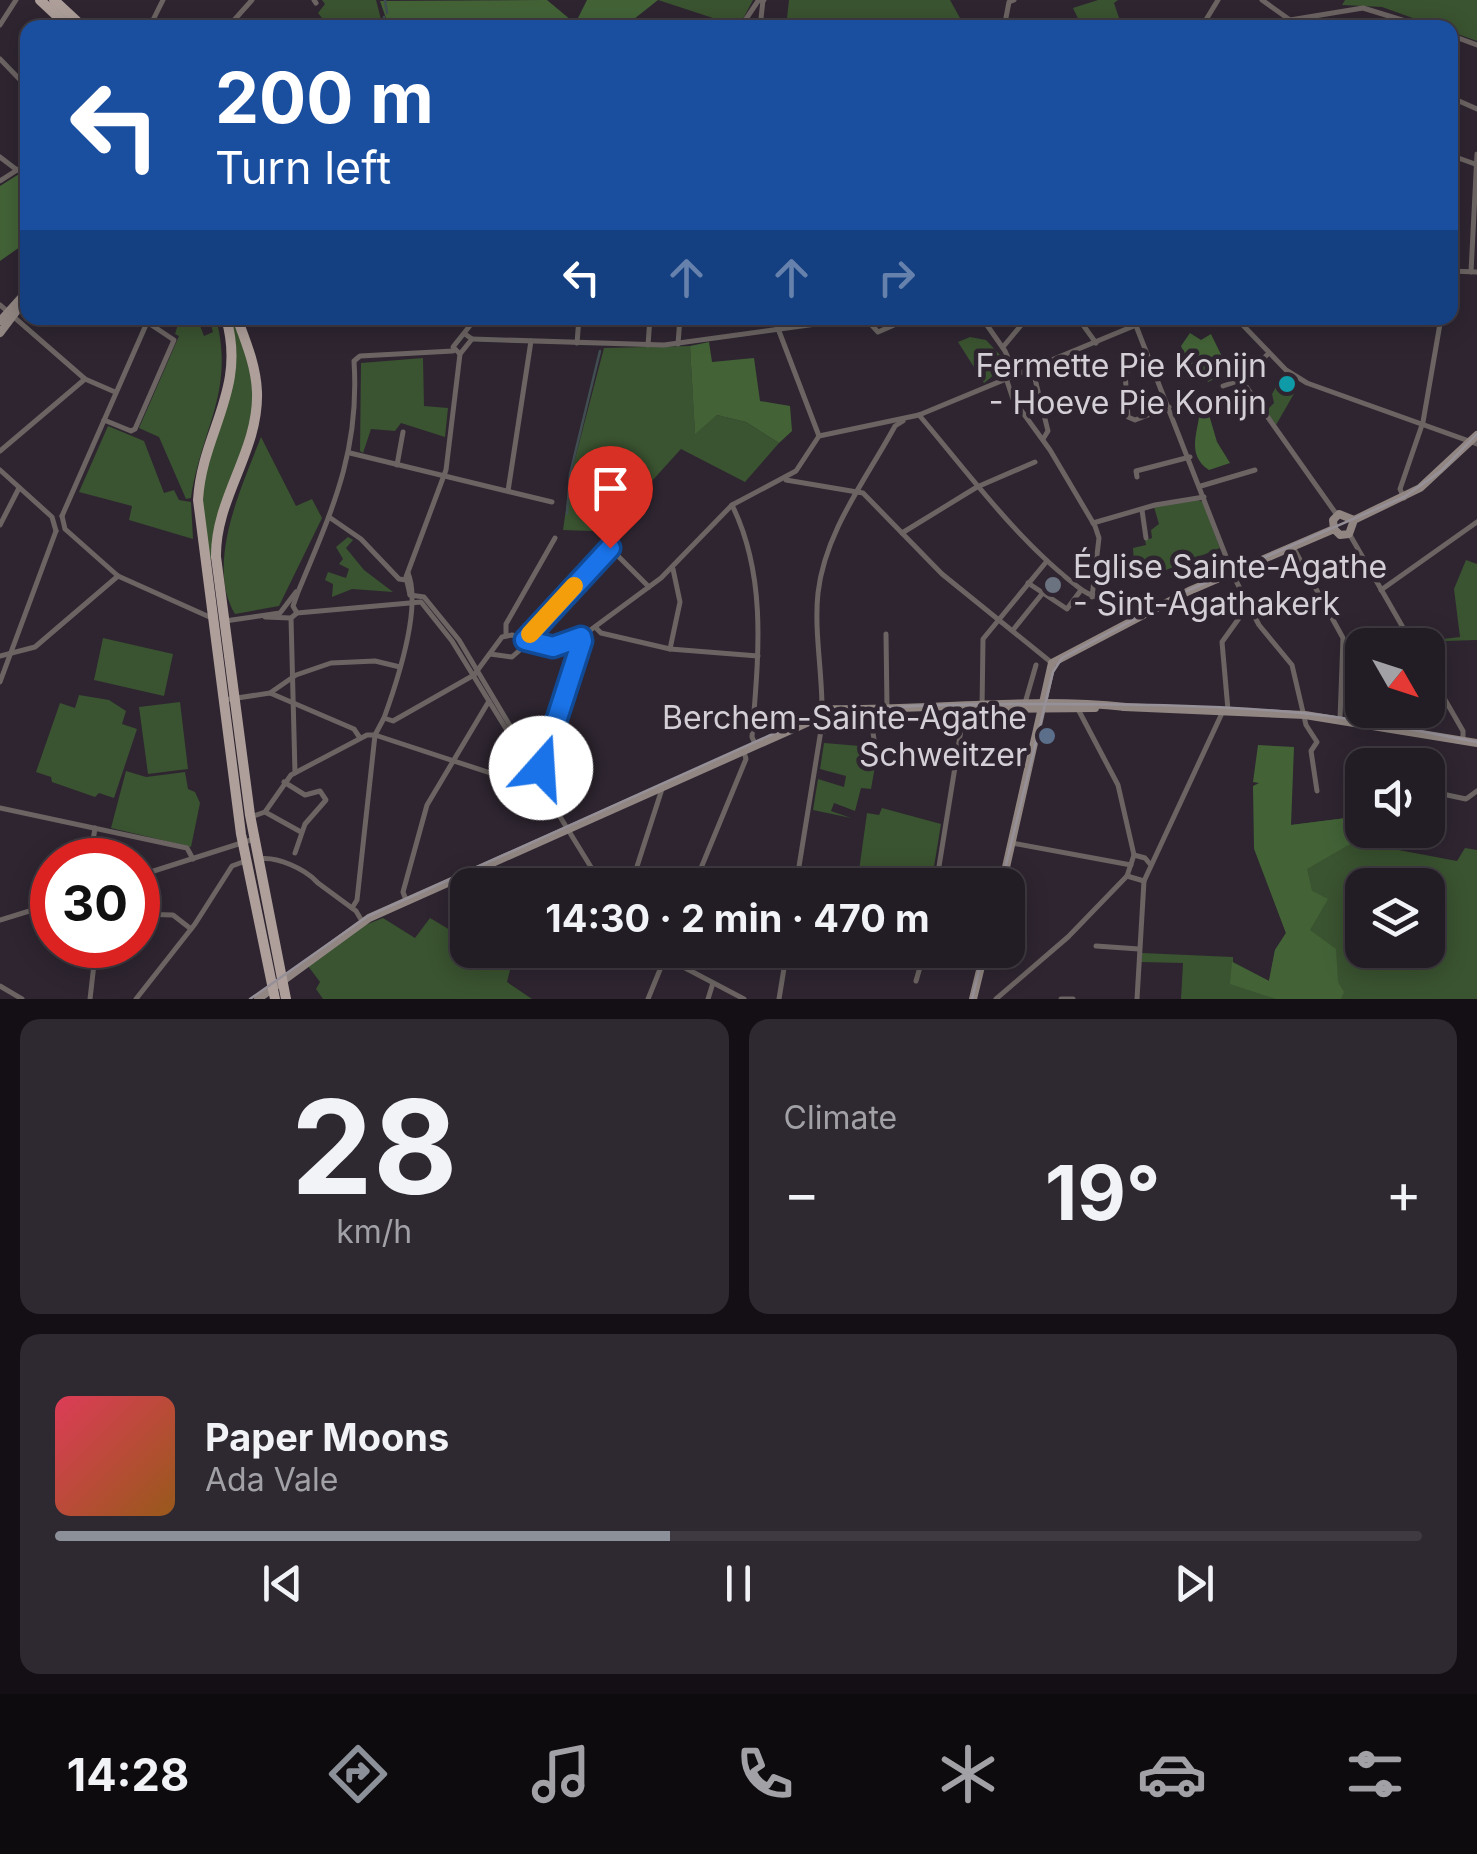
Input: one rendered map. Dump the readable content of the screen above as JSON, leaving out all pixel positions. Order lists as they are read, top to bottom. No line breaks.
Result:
{"places":["Fermette Pie Konijn - Hoeve Pie Konijn","Église Sainte-Agathe - Sint-Agathakerk","Berchem-Sainte-Agathe Schweitzer"],"north":"bottom right","page":{"turn":["200 m","Turn left"],"limit":"30","trip":"14:30 · 2 min · 470 m","tile":[["28","km/h"],"Climate"],"heat":["−","19°","+"],"song":["Paper Moons","Ada Vale"],"tabs":"14:28"}}
